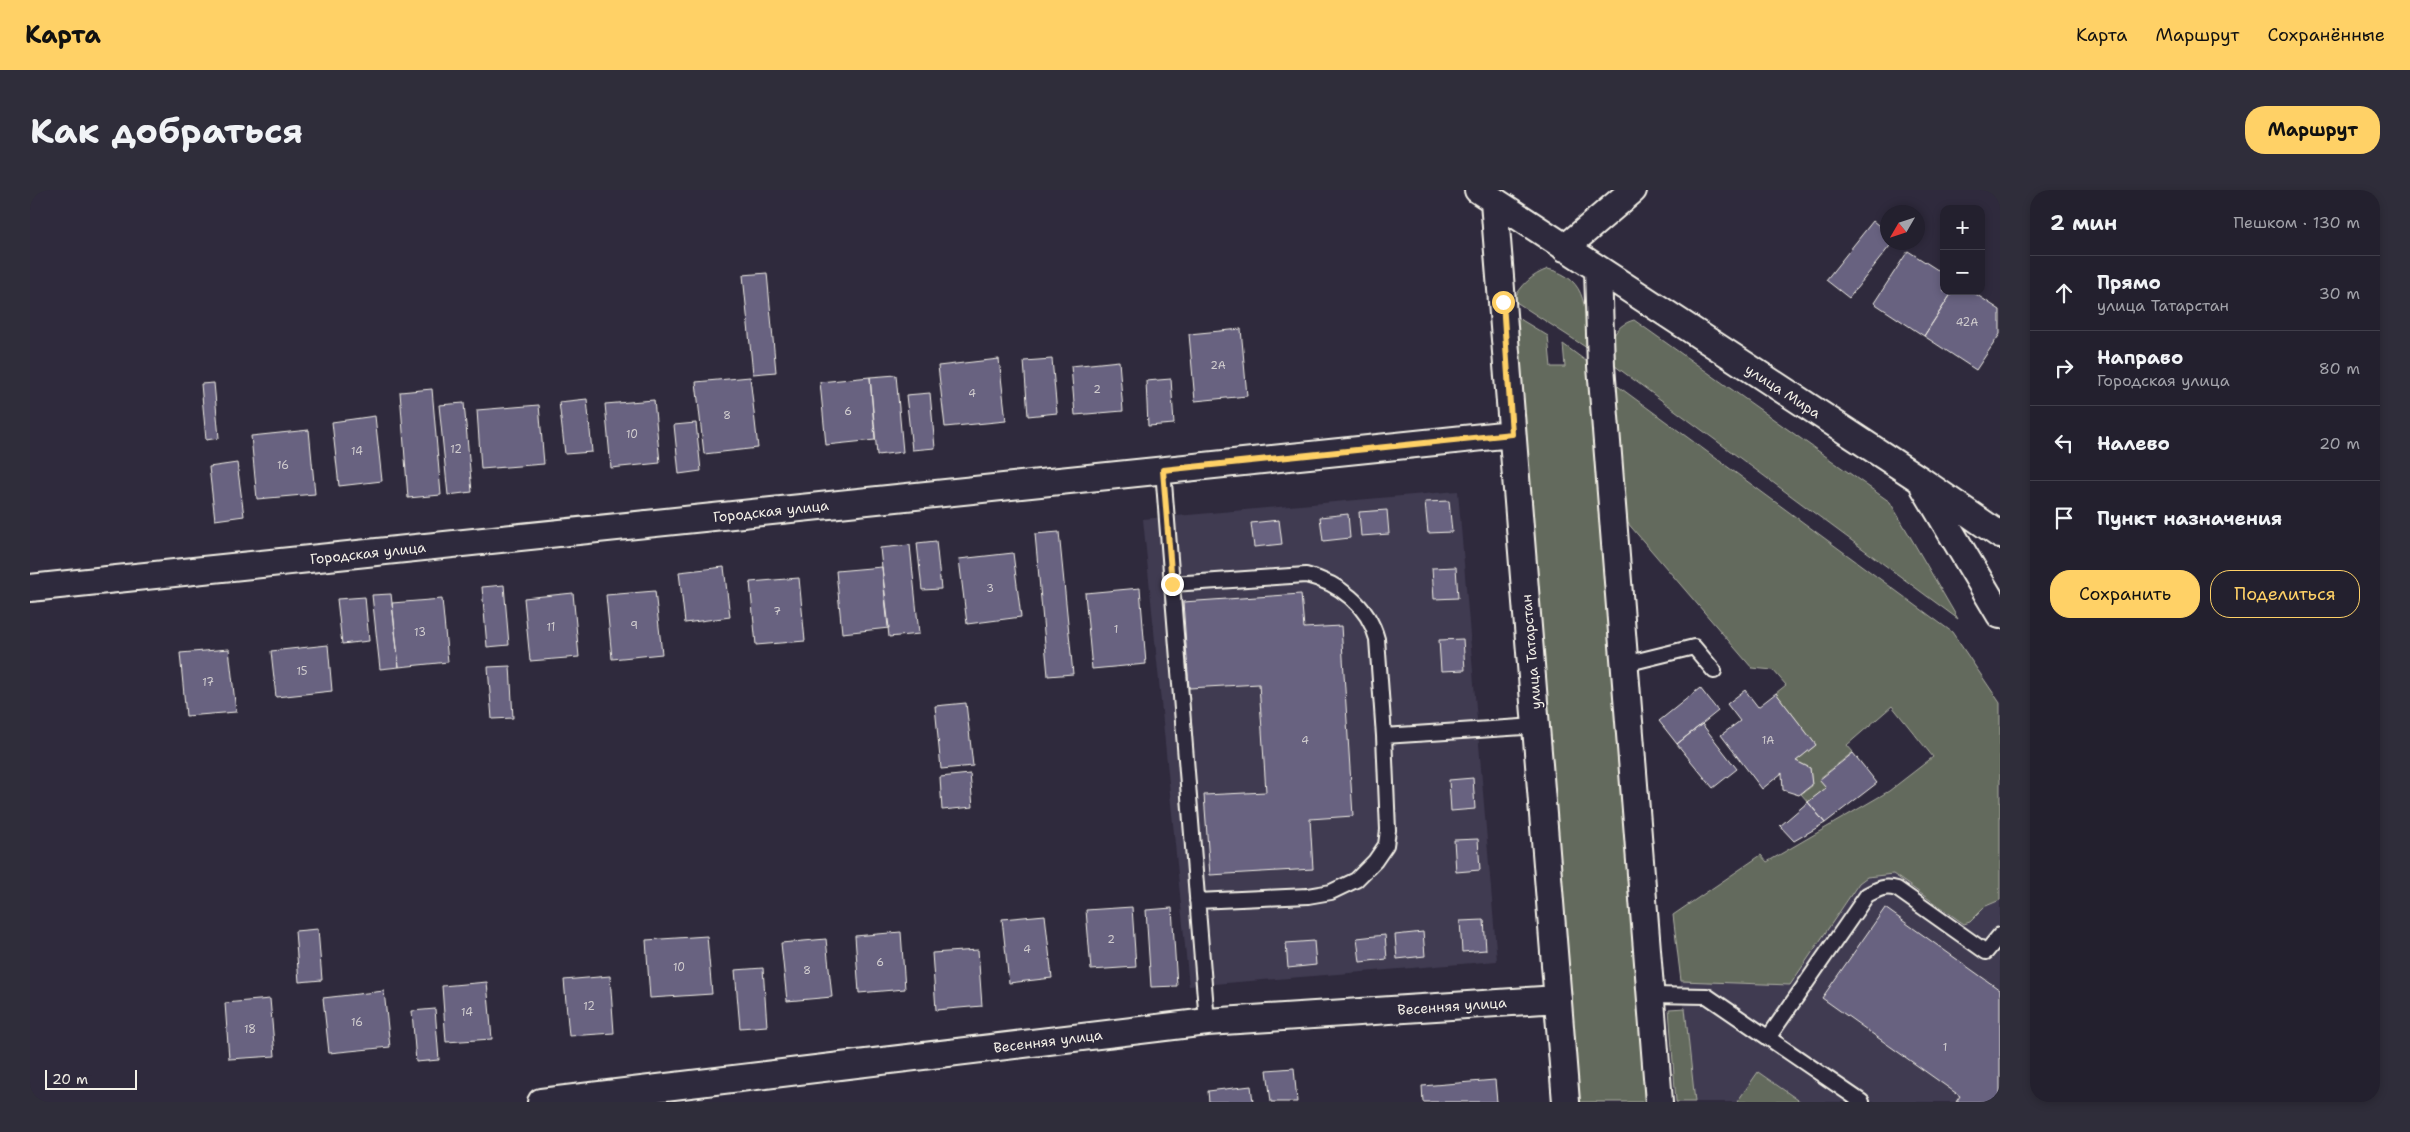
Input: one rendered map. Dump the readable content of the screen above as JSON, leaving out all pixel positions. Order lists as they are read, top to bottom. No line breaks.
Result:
{"streets":{"street":["улица Мира","Городская улица","улица Татарстан","Весенняя улица"]},"crossings":[["улица Мира","улица Татарстан"],["Городская улица","улица Татарстан"],["улица Татарстан","Весенняя улица"]],"house_numbers":["42А","2А","2","4","6","8","10","12","14","16","3","7","9","11","1","13","15","17","4","1А","2","4","6","10","8","12","14","16","18","1"],"scale_bar":"20 m","north":"bottom left","page":{"header":"Карта","nav":["Карта","Маршрут","Сохранённые"],"buttons":["Маршрут",["Сохранить","Поделиться"]],"title":"Как добраться","heading":["2 мин","Пешком · 130 m"],"map_buttons":["+","−"],"list":[["Прямо","улица Татарстан","30 m"],["Направо","Городская улица","80 m"],["Налево","20 m"],"Пункт назначения"],"scale":"20 m"}}
